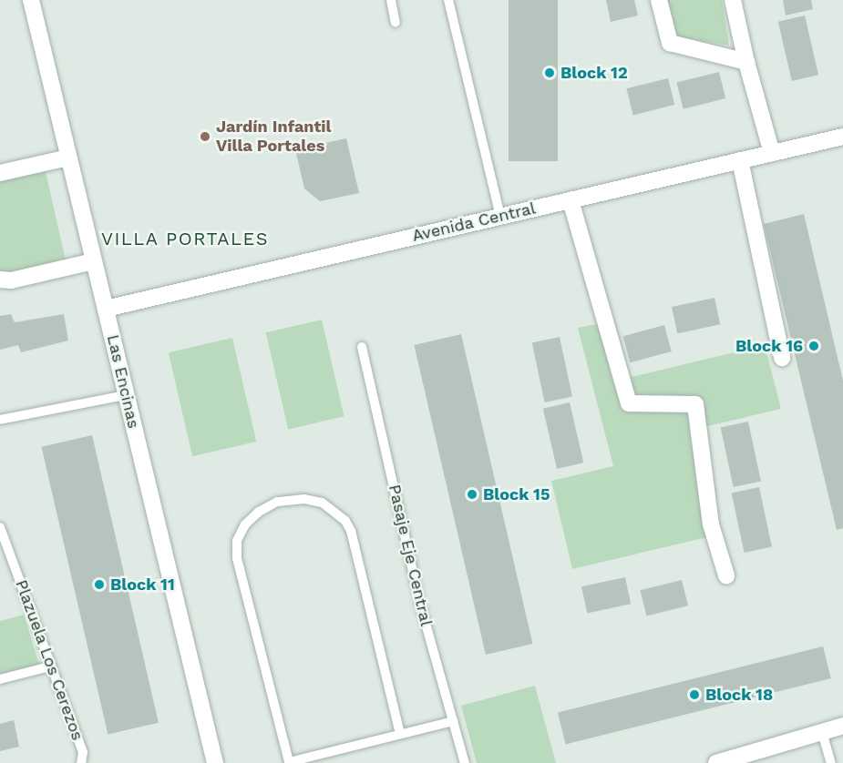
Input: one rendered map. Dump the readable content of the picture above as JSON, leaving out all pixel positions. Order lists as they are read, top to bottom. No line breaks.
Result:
{"streets":{"street":["Avenida Central","Las Encinas"],"lane":["Pasaje Eje Central","Plazuela Los Cerezos"]},"crossings":[["Avenida Central","Las Encinas"]],"districts":["VILLA PORTALES"],"places":["Block 12","Jardín Infantil Villa Portales","Block 16","Block 15","Block 11","Block 18"]}
